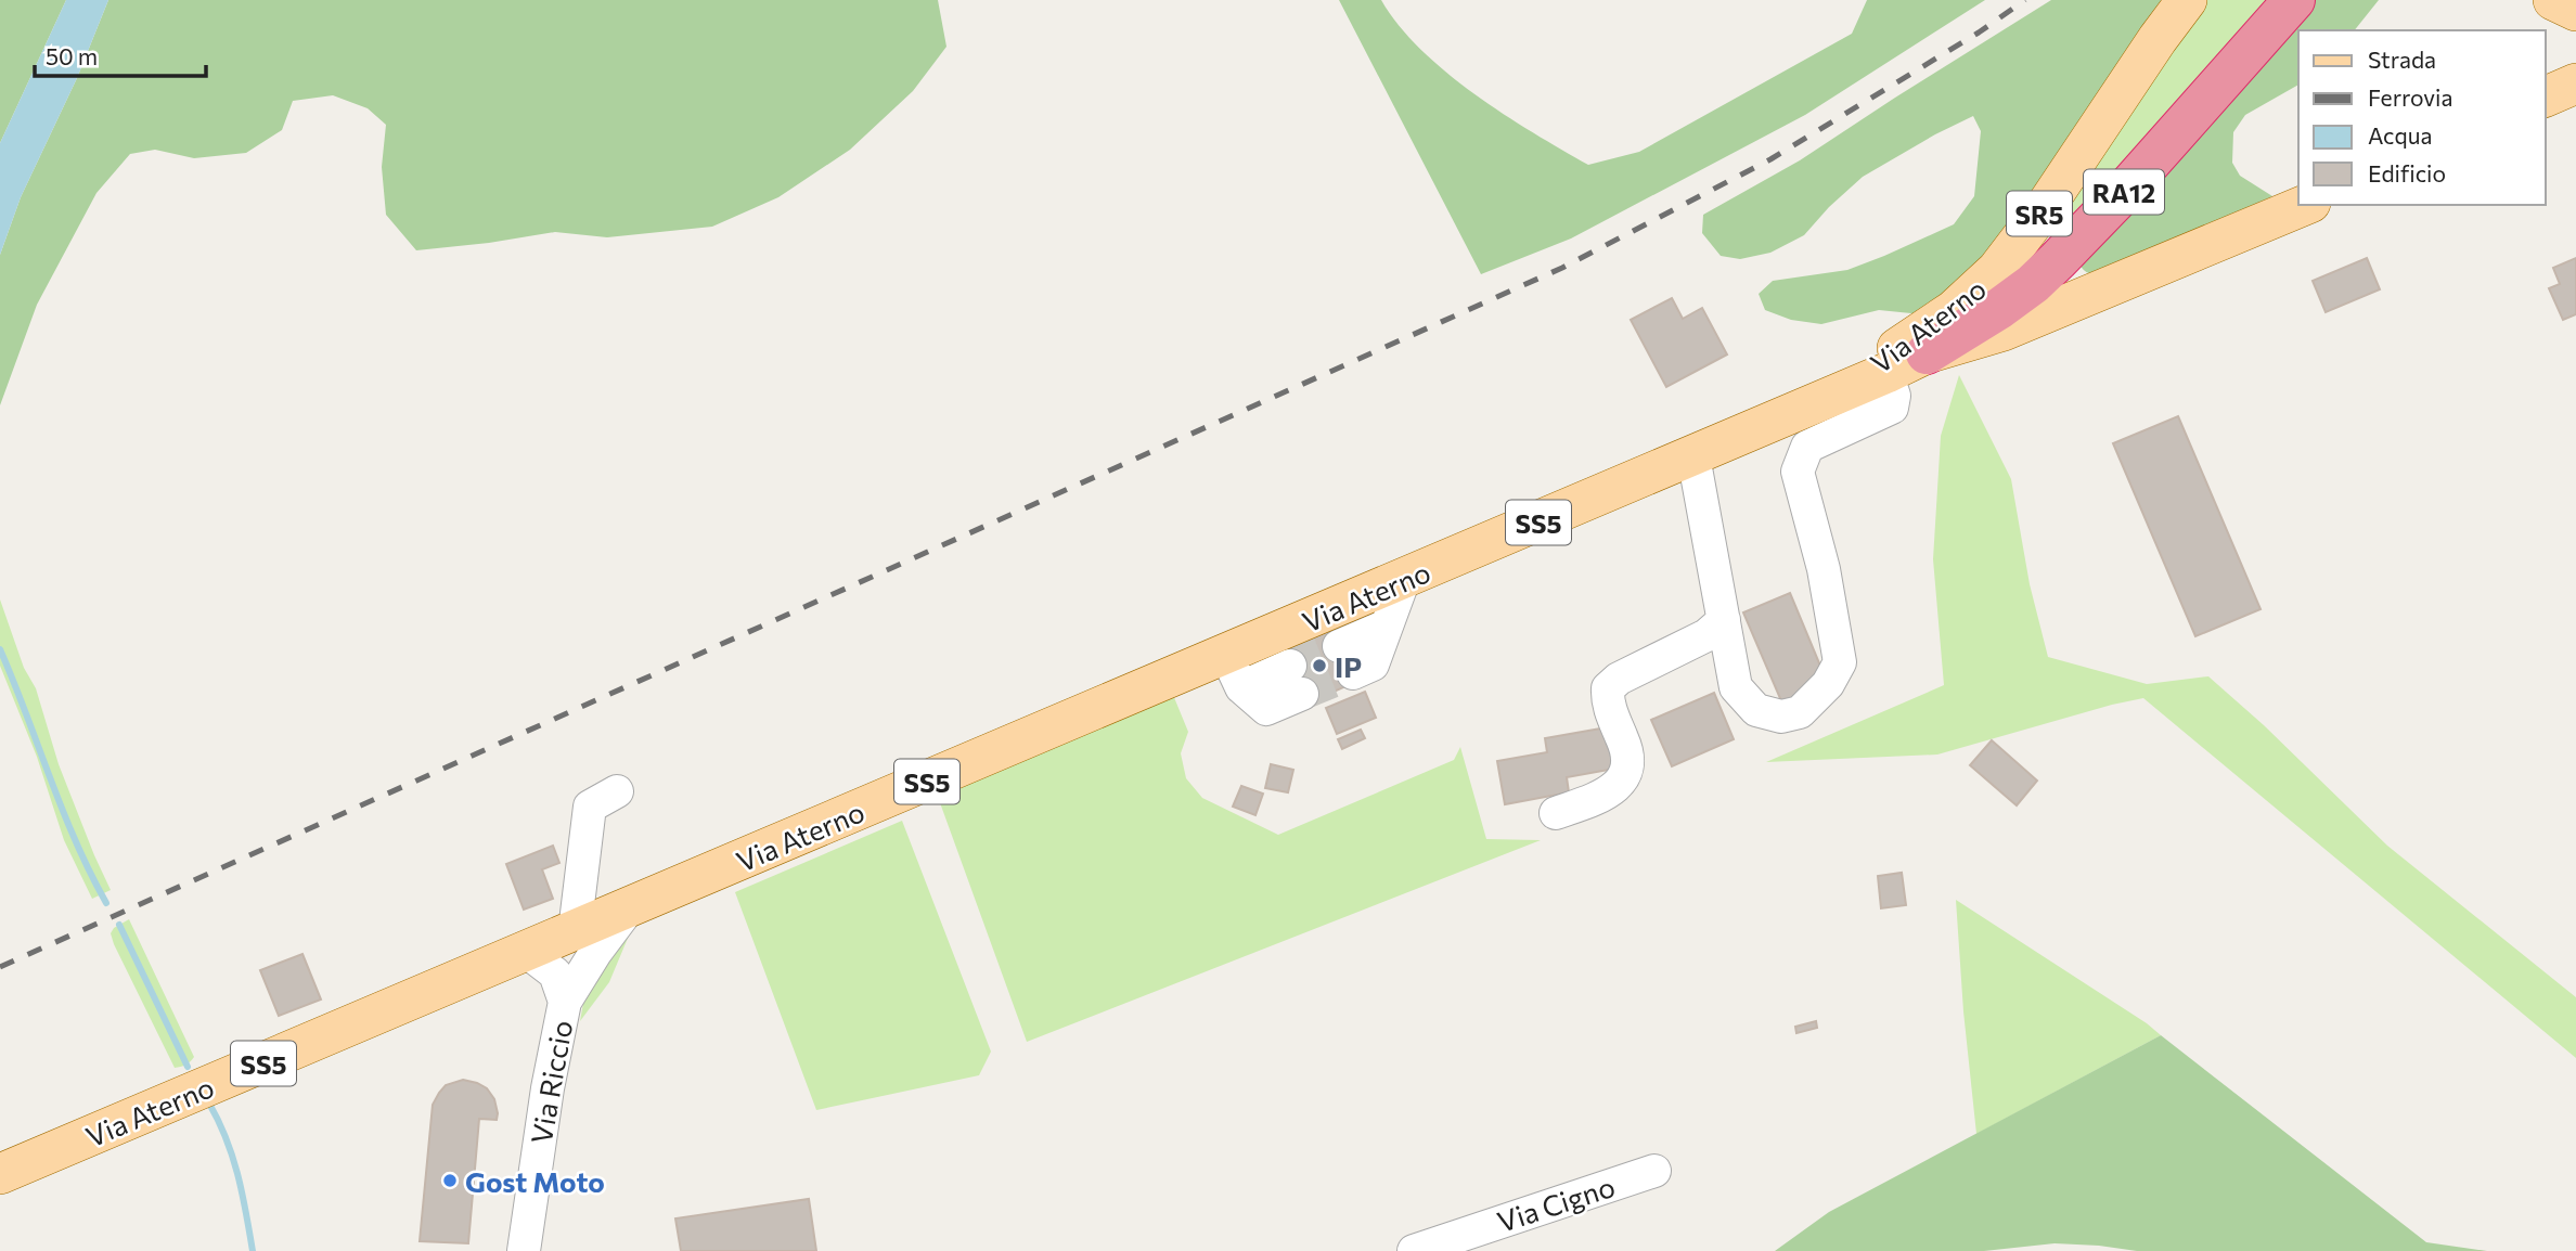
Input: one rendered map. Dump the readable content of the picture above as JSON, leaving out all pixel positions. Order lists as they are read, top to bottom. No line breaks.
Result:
{"streets":{"highway":["RA12"],"main road":["SR5","Via Aterno","SS5"],"lane":["Via Riccio","Via Cigno"]},"crossings":[["RA12","Via Aterno"],["Via Aterno","Via Riccio"]],"places":["IP","Gost Moto"],"legend":["Strada","Ferrovia","Acqua","Edificio"],"scale_bar":"50 m"}
